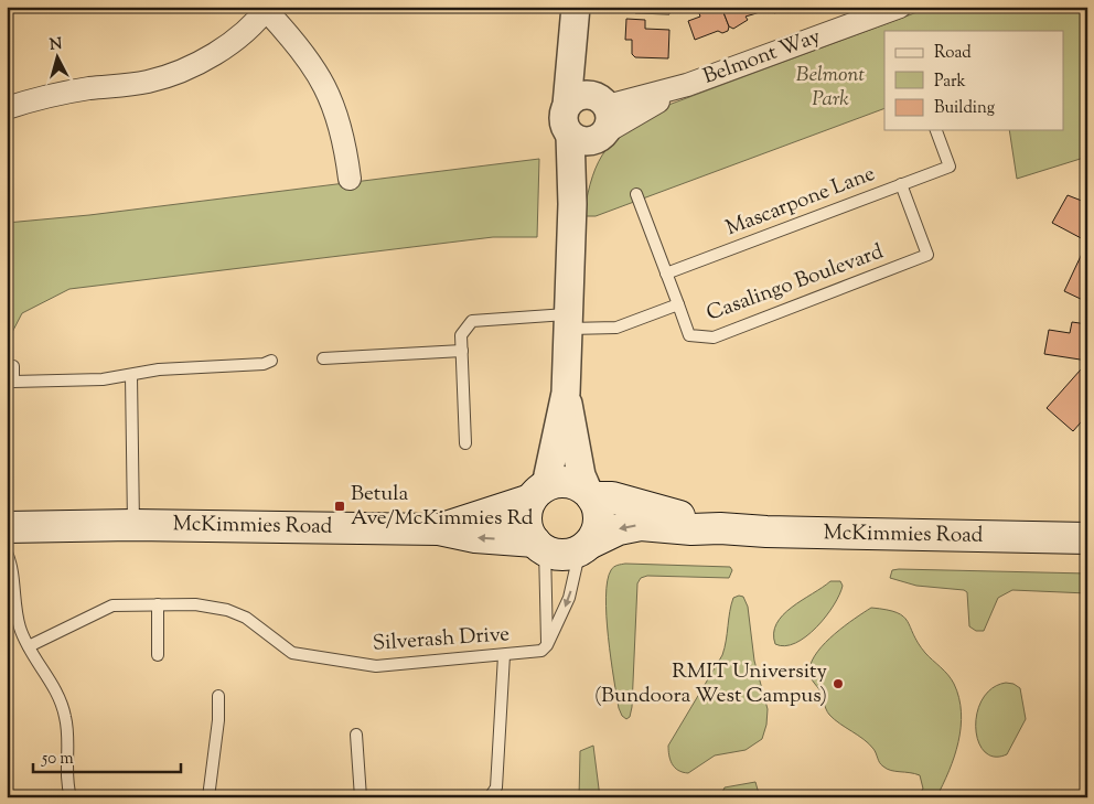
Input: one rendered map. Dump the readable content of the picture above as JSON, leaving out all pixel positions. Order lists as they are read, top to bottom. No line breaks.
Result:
{"streets":{"main road":["McKimmies Road"],"street":["Belmont Way"],"lane":["Mascarpone Lane","Casalingo Boulevard","Silverash Drive"]},"crossings":[["Mascarpone Lane","Casalingo Boulevard"]],"parks":["Belmont Park"],"places":{"transit":["Betula Ave/McKimmies Rd"],"other":["RMIT University (Bundoora West Campus)"]},"legend":["Road","Park","Building"],"scale_bar":"50 m","north":"top"}
